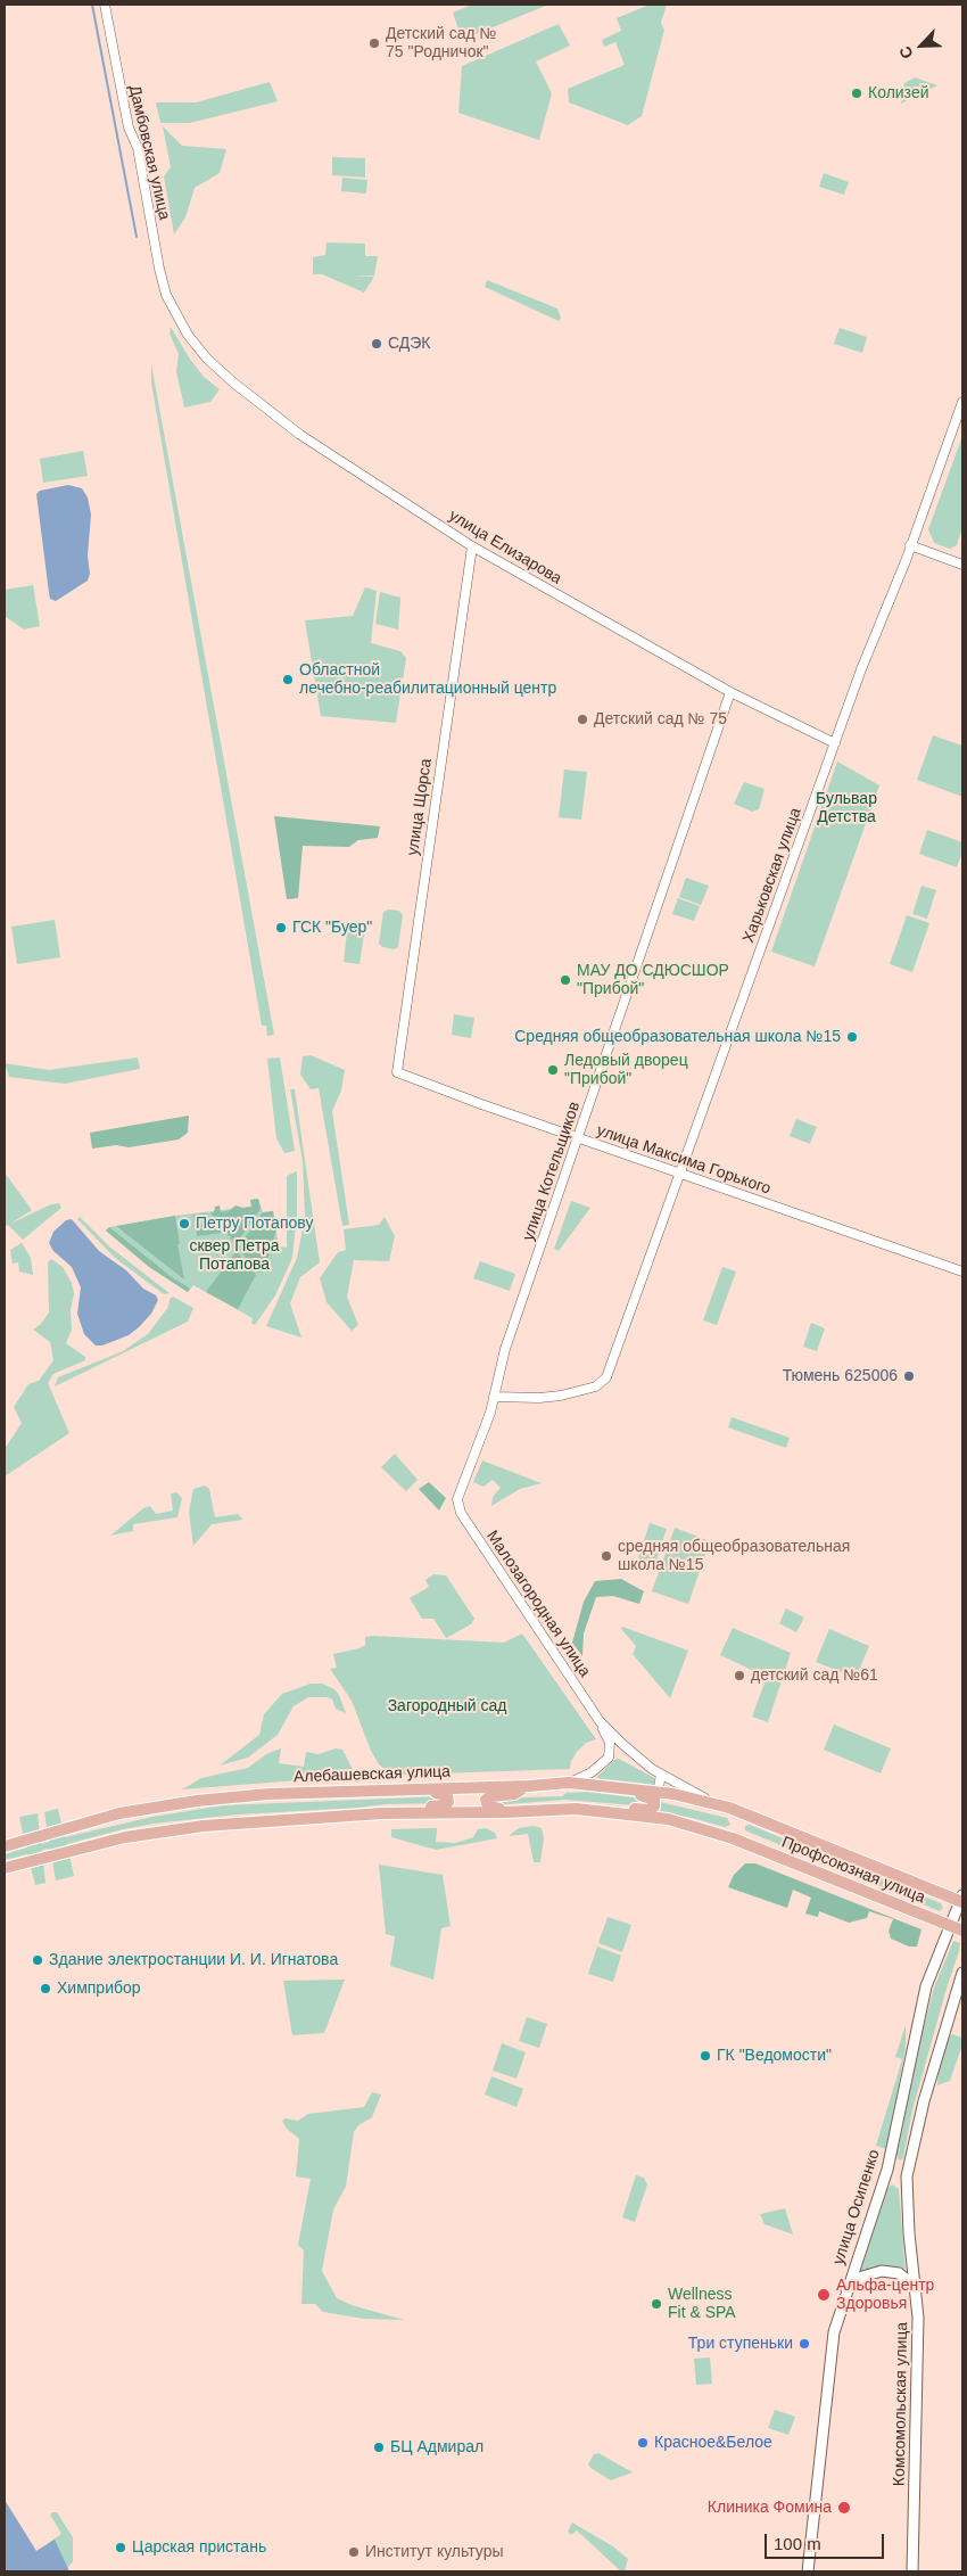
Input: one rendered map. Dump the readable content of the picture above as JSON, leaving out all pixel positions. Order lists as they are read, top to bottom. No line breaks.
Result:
{"streets":{"main road":["Алебашевская улица","Профсоюзная улица","улица Осипенко","Комсомольская улица"],"street":["Дамбовская улица","улица Елизарова","улица Щорса","Харьковская улица","улица Максима Горького","улица Котельщиков","Малозагородная улица"]},"crossings":[["Дамбовская улица","улица Елизарова"],["улица Елизарова","улица Щорса"],["улица Елизарова","Харьковская улица"],["улица Елизарова","улица Котельщиков"],["улица Щорса","улица Максима Горького"],["Харьковская улица","улица Максима Горького"],["Харьковская улица","улица Котельщиков"],["улица Максима Горького","улица Котельщиков"],["улица Котельщиков","Малозагородная улица"],["Малозагородная улица","Алебашевская улица"],["Алебашевская улица","Профсоюзная улица"],["Профсоюзная улица","улица Осипенко"]],"parks":["Бульвар Детства","сквер Петра Потапова","Загородный сад"],"places":["Детский сад № 75 \"Родничок\"","Колизей","СДЭК","Областной лечебно-реабилитационный центр","Детский сад № 75","ГСК \"Буер\"","МАУ ДО СДЮСШОР \"Прибой\"","Средняя общеобразовательная школа №15","Ледовый дворец \"Прибой\"","Петру Потапову","Тюмень 625006","средняя общеобразовательная школа №15","детский сад №61","Здание электростанции И. И. Игнатова","Химприбор","ГК \"Ведомости\"","Альфа-центр Здоровья","Wellness Fit & SPA","Три ступеньки","Красное&Белое","БЦ Адмирал","Клиника Фомина","Царская пристань","Институт культуры"],"scale_bar":"100 m","north":"bottom left"}
